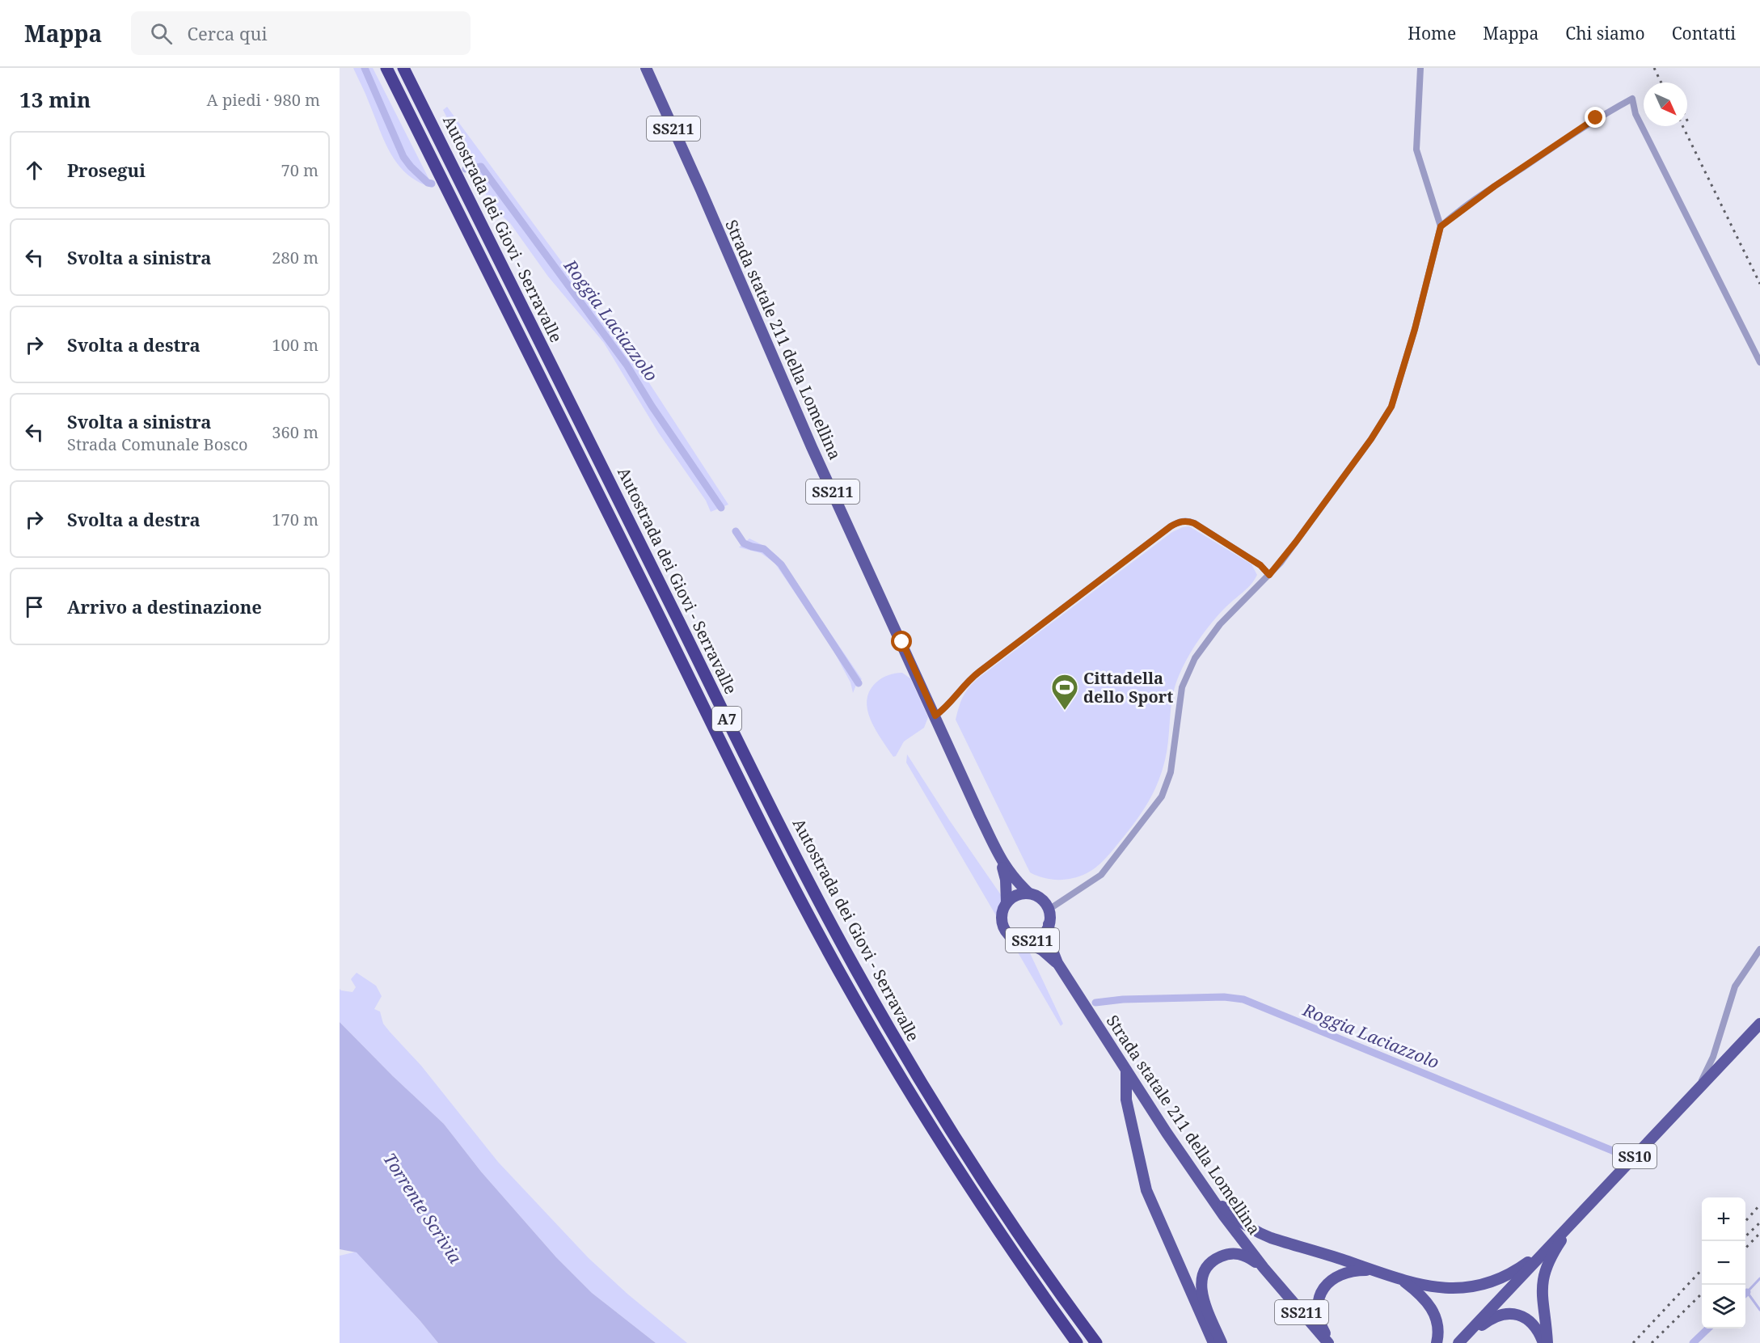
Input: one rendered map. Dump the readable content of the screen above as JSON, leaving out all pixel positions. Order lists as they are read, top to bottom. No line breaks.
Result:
{"streets":{"highway":["Autostrada dei Giovi - Serravalle","A7"],"main road":["SS211","Strada statale 211 della Lomellina","SS10"]},"crossings":[["SS211","Strada statale 211 della Lomellina"]],"water":["Roggia Laciazzolo","Torrente Scrivia"],"places":{"sports":["Cittadella dello Sport"]},"north":"bottom right","page":{"header":"Mappa","search":"Cerca qui","nav":["Home","Mappa","Chi siamo","Contatti"],"heading":["13 min","A piedi · 980 m"],"list":[["Prosegui","70 m"],["Svolta a sinistra","280 m"],["Svolta a destra","100 m"],["Svolta a sinistra","Strada Comunale Bosco","360 m"],["Svolta a destra","170 m"],"Arrivo a destinazione"],"map_buttons":["+","−"]}}
